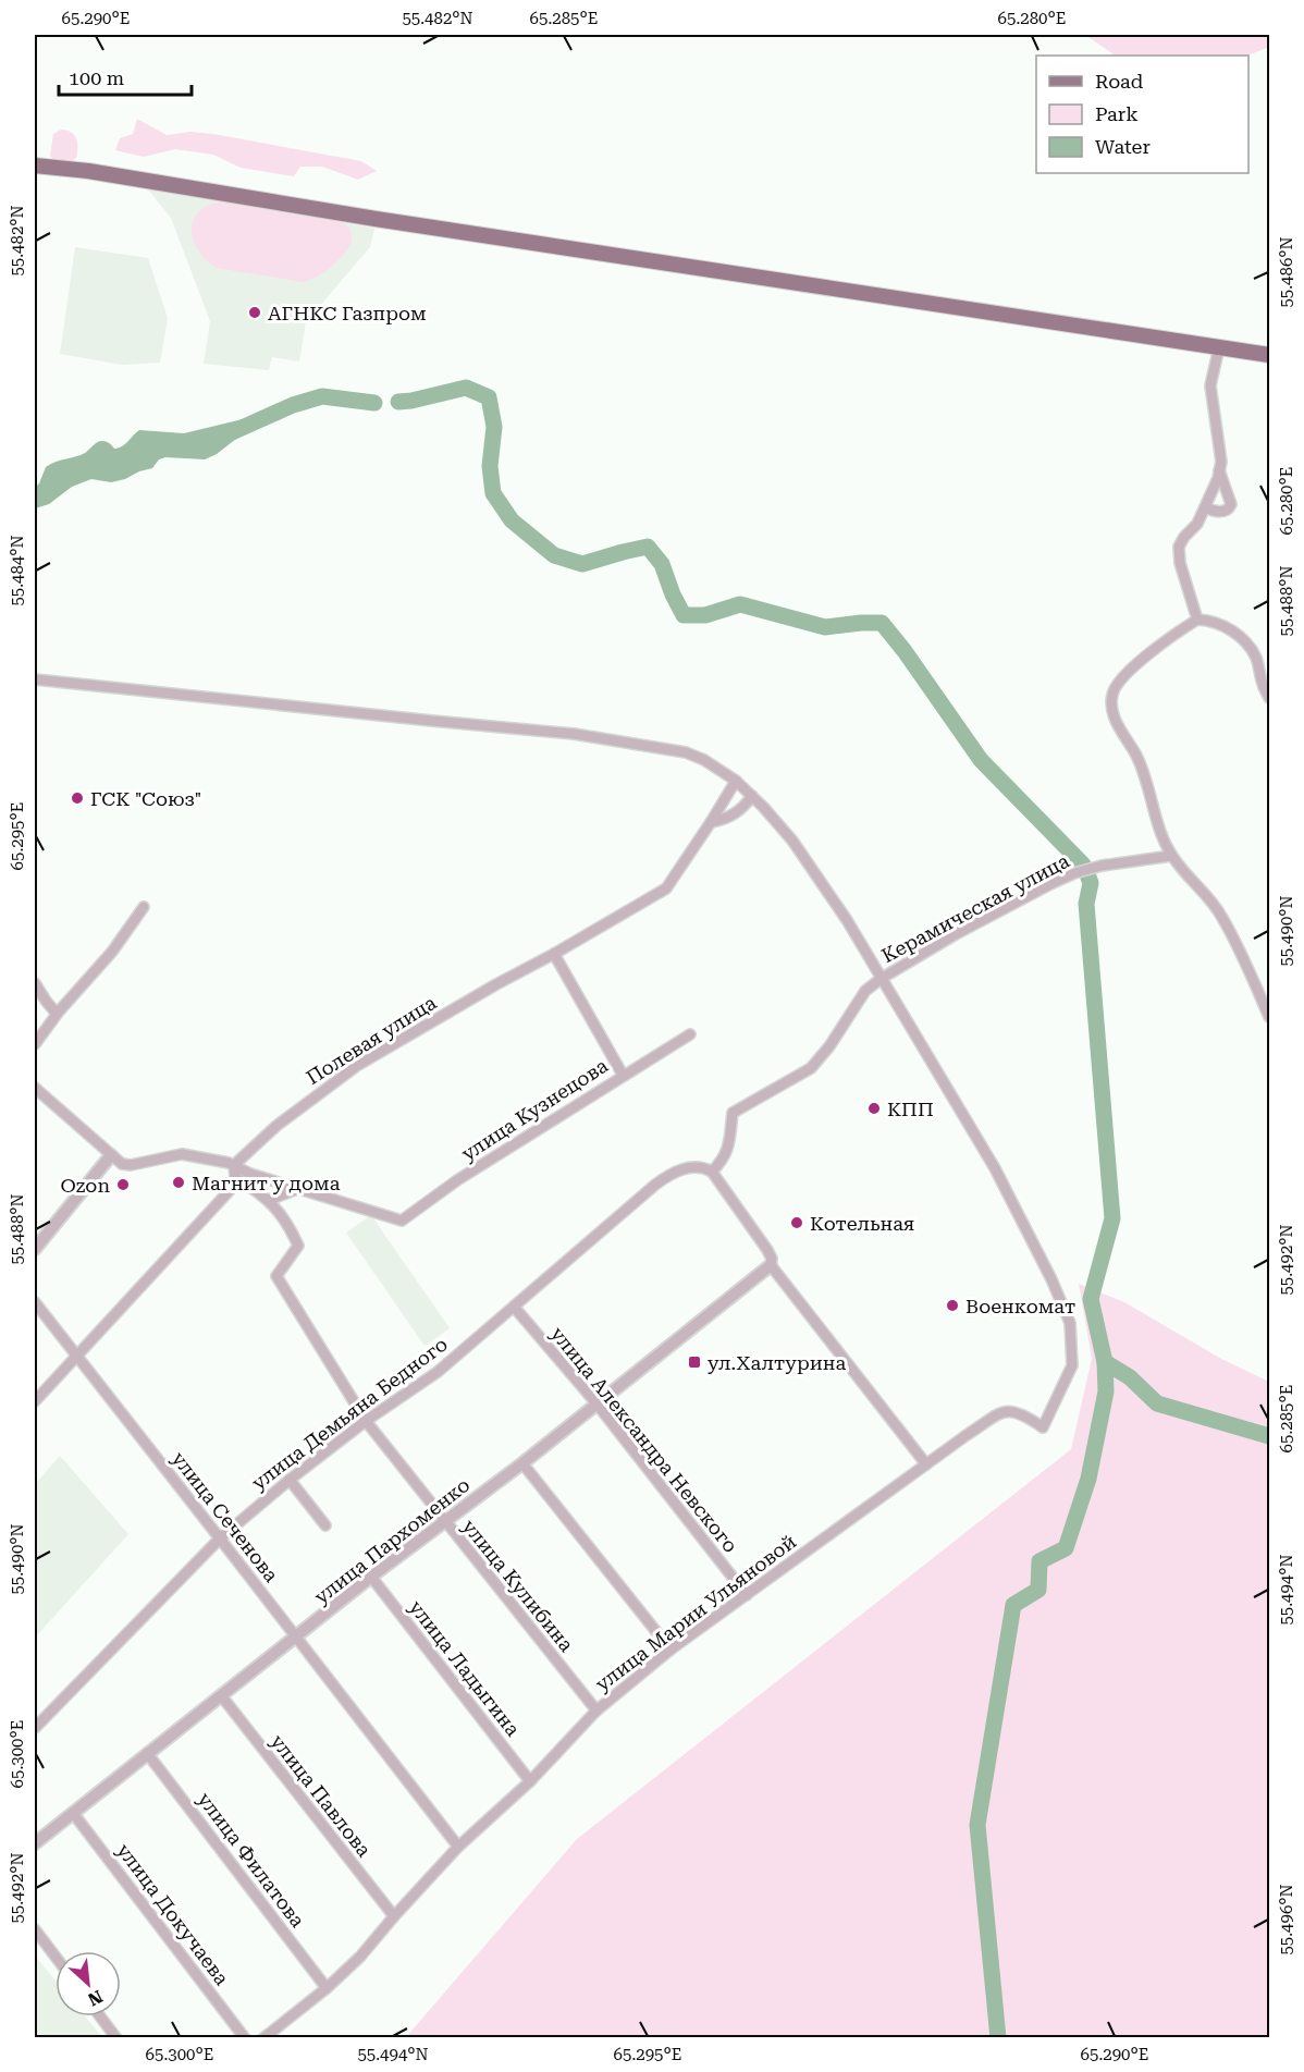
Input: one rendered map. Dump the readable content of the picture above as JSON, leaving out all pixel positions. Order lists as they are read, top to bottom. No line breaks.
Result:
{"streets":{"street":["Керамическая улица","Полевая улица","улица Кузнецова","улица Демьяна Бедного","улица Александра Невского","улица Сеченова","улица Пархоменко","улица Кулибина","улица Марии Ульяновой","улица Ладыгина","улица Павлова","улица Филатова","улица Докучаева"]},"crossings":[["Керамическая улица","улица Демьяна Бедного"],["Керамическая улица","улица Марии Ульяновой"],["улица Демьяна Бедного","улица Александра Невского"],["улица Демьяна Бедного","улица Сеченова"],["улица Демьяна Бедного","улица Кулибина"],["улица Александра Невского","улица Пархоменко"],["улица Александра Невского","улица Марии Ульяновой"],["улица Сеченова","улица Пархоменко"],["улица Сеченова","улица Марии Ульяновой"],["улица Пархоменко","улица Кулибина"],["улица Пархоменко","улица Ладыгина"],["улица Пархоменко","улица Павлова"],["улица Пархоменко","улица Филатова"],["улица Пархоменко","улица Докучаева"],["улица Кулибина","улица Марии Ульяновой"],["улица Марии Ульяновой","улица Ладыгина"],["улица Марии Ульяновой","улица Павлова"],["улица Марии Ульяновой","улица Филатова"]],"places":{"other":["АГНКС Газпром","ГСК \"Союз\"","КПП","Магнит у дома","Ozon","Котельная","Военкомат"],"transit":["ул.Халтурина"]},"legend":["Road","Park","Water"],"scale_bar":"100 m","north":"bottom right","coordinates":["65.290°E","55.482°N","65.285°E","65.280°E","55.486°N","55.484°N","55.488°N","65.295°E","55.490°N","55.492°N","55.494°N","65.300°E","55.496°N"]}
